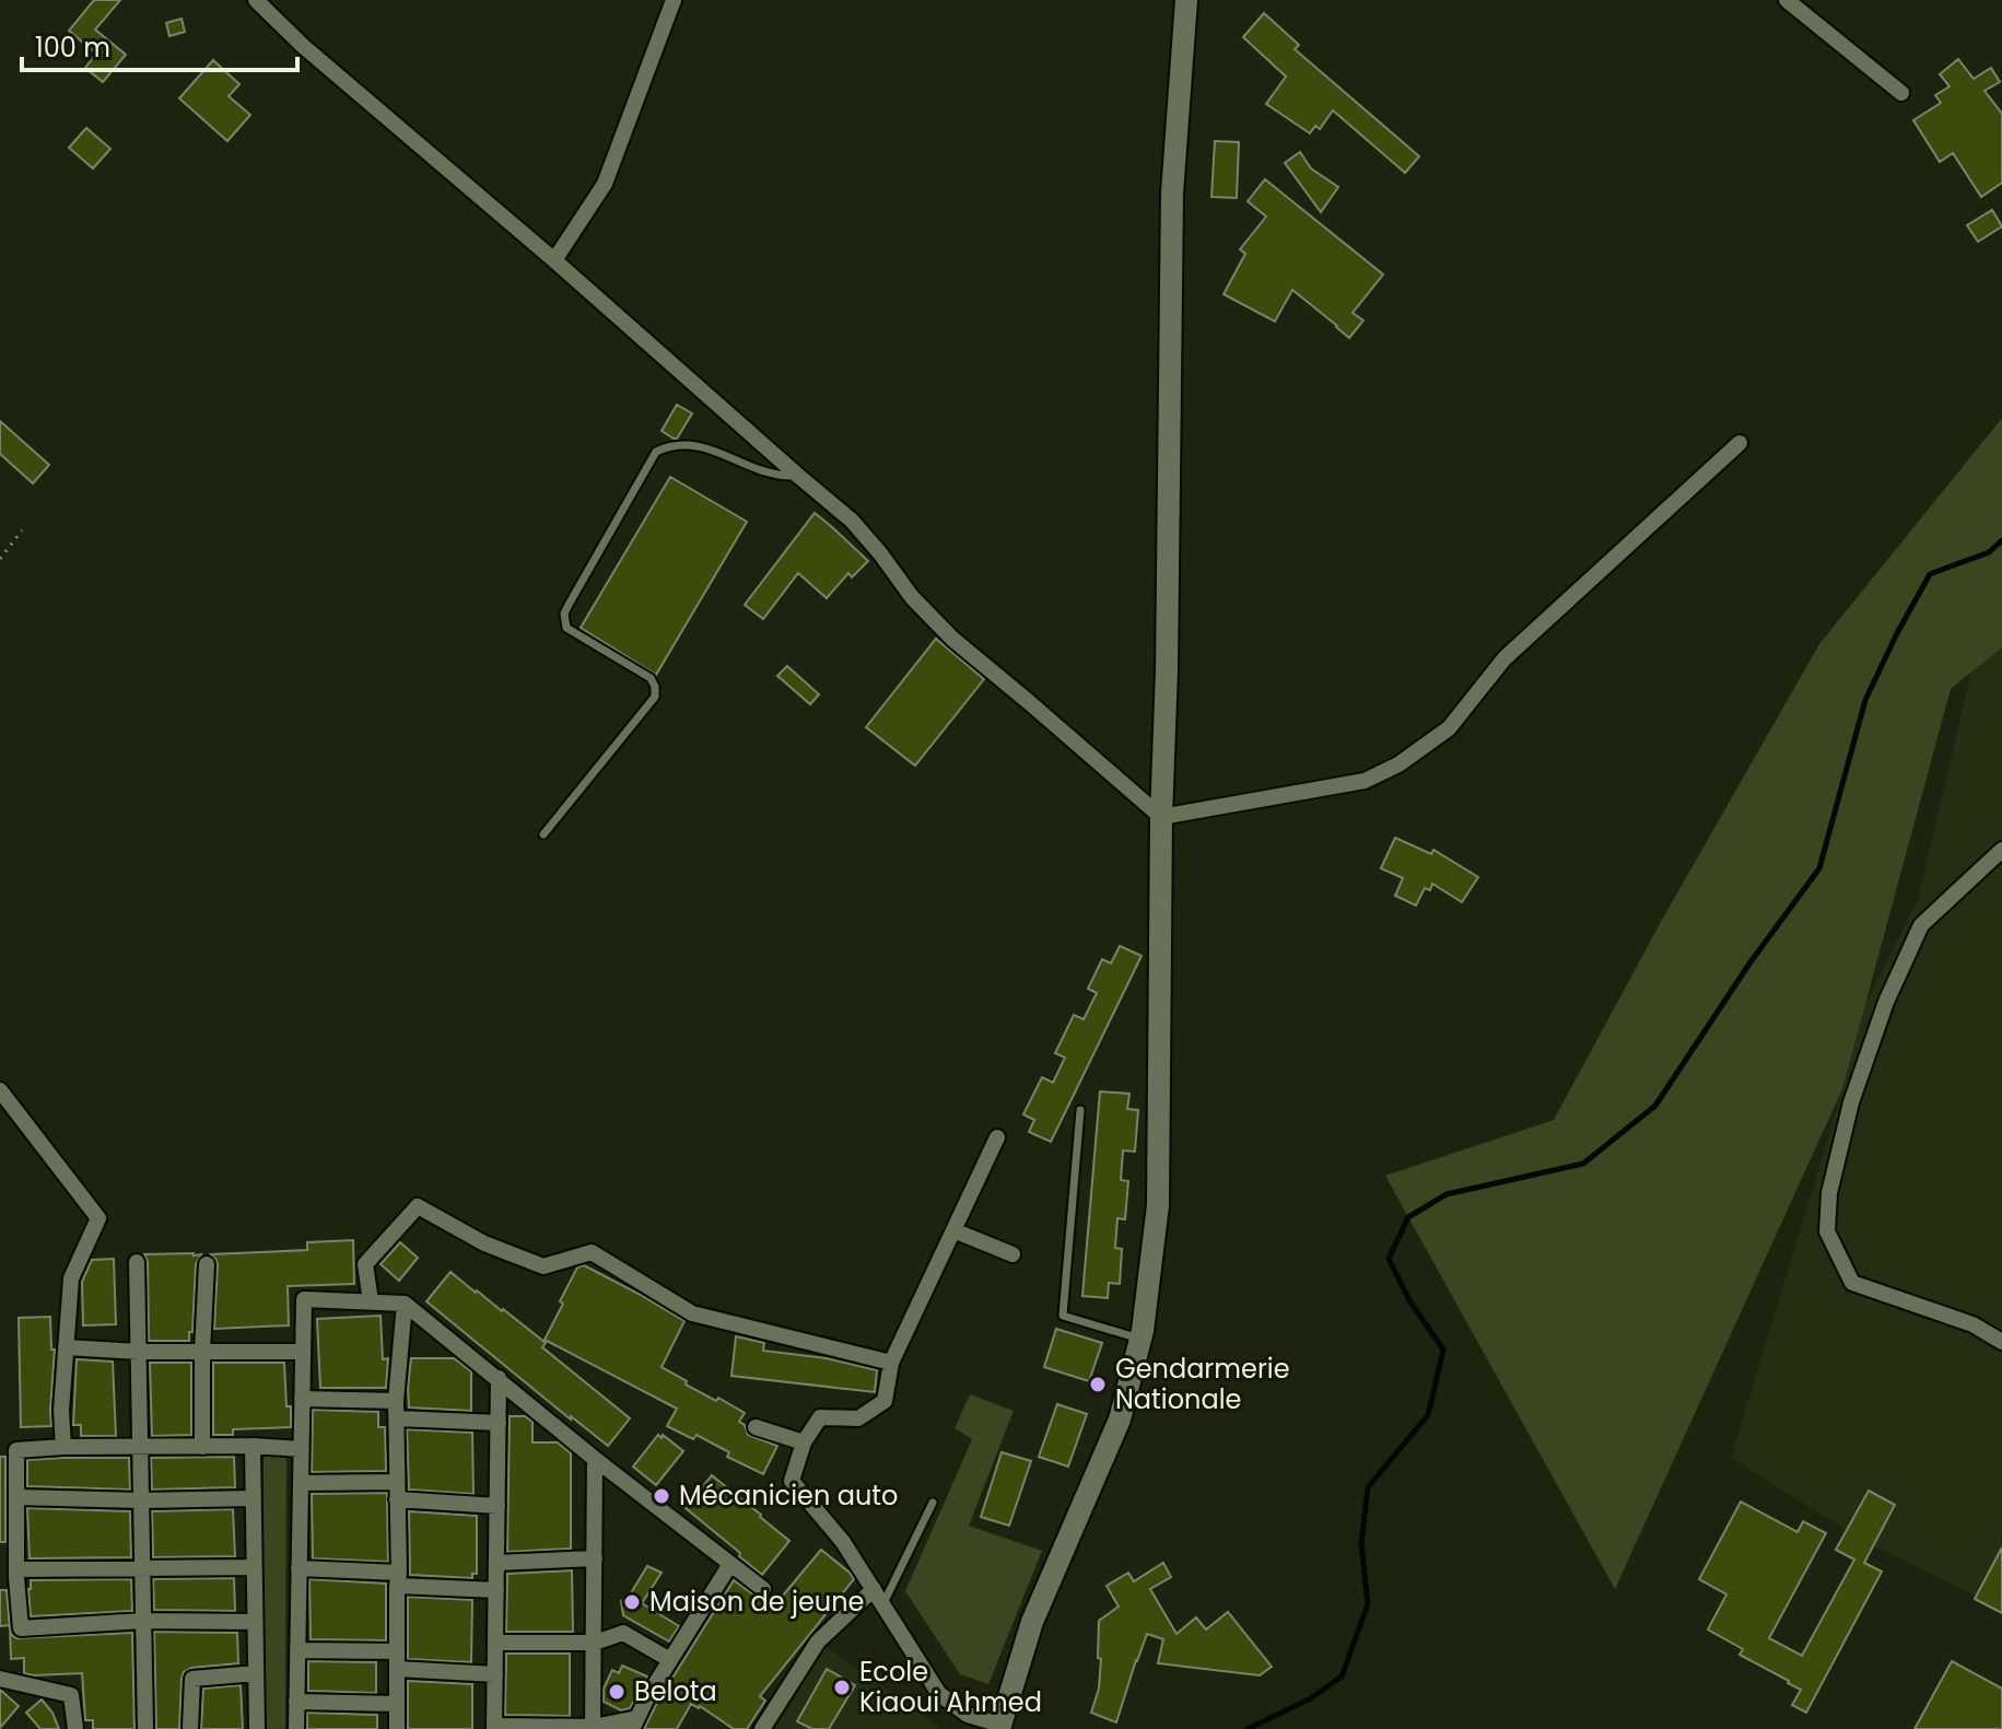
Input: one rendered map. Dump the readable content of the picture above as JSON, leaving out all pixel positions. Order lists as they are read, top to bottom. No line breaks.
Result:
{"places":["Gendarmerie Nationale","Mécanicien auto","Maison de jeune","Ecole Kiaoui Ahmed","Belota"],"scale_bar":"100 m"}
